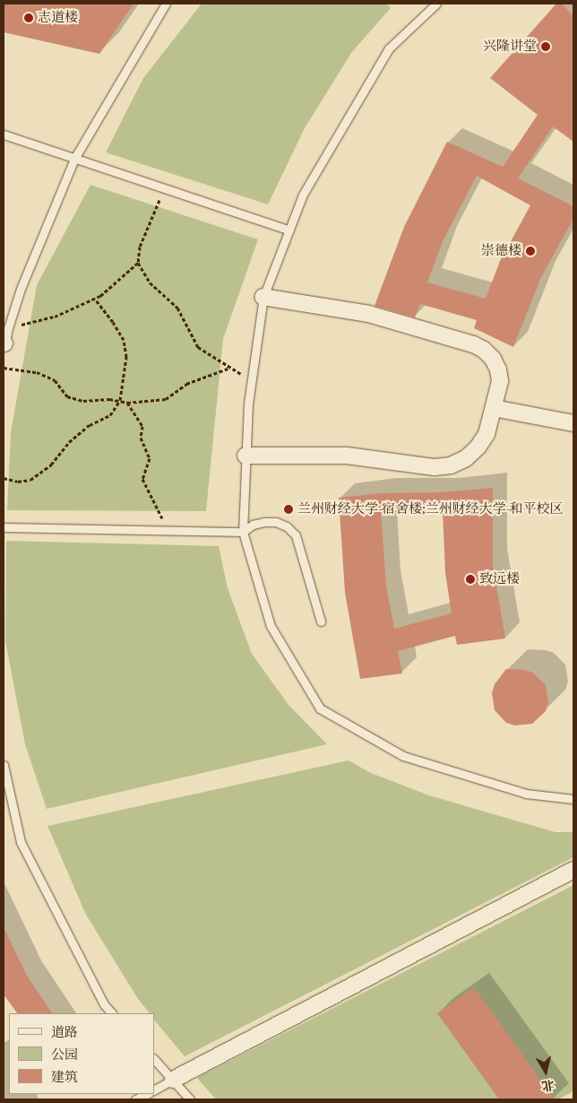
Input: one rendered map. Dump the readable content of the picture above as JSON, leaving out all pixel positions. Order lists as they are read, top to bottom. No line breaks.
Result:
{"places":["志道楼","兴隆讲堂","崇德楼","兰州财经大学-宿舍楼;兰州财经大学-和平校区","致远楼"],"legend":["道路","公园","建筑"],"north":"bottom"}
